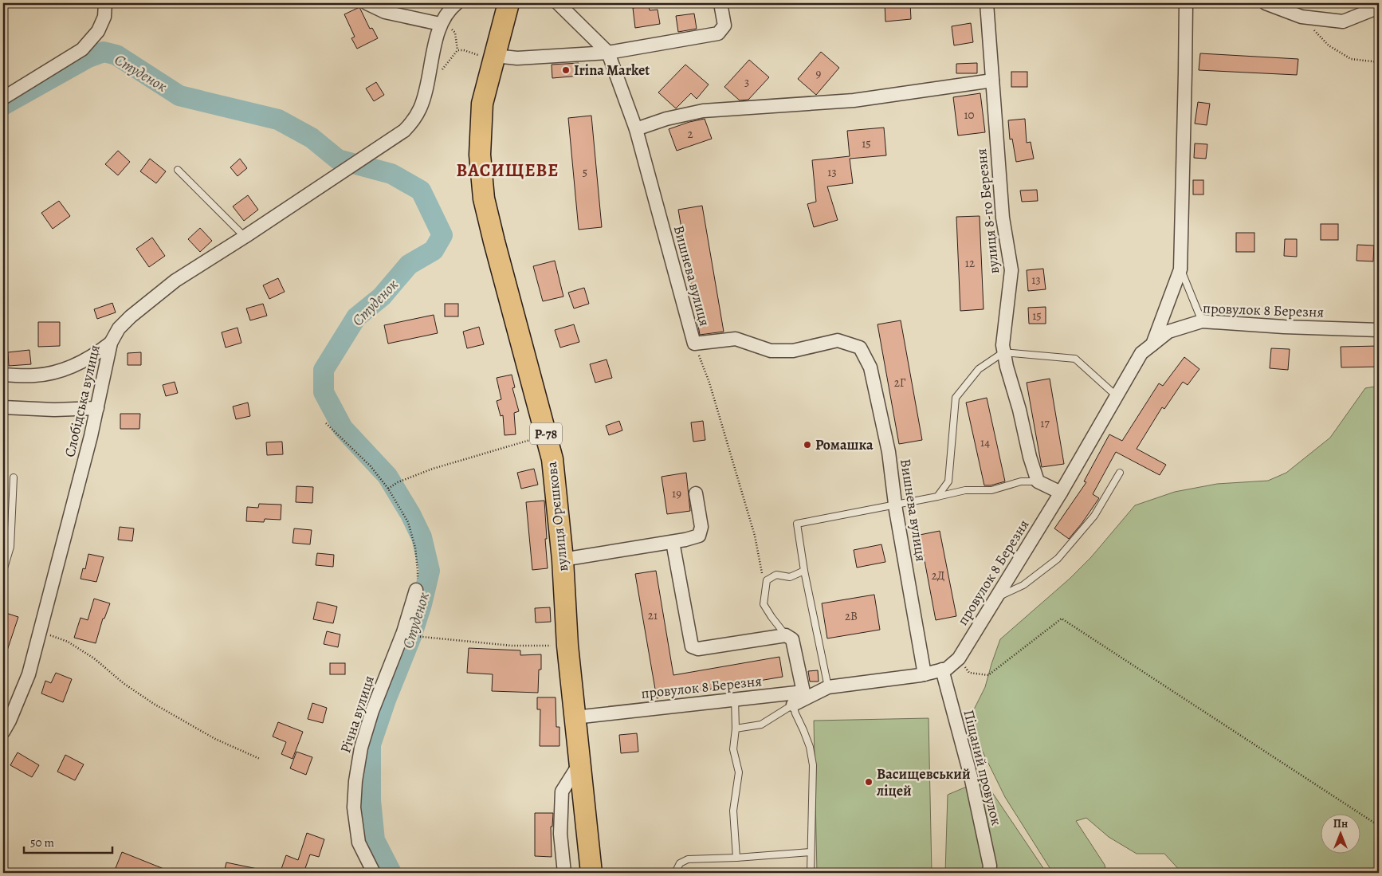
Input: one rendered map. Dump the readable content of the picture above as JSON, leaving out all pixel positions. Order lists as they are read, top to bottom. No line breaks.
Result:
{"streets":{"main road":["Р-78","вулиця Орєшкова"],"street":["вулиця 8-го Березня","Вишнева вулиця","провулок 8 Березня","Слобідська вулиця","Річна вулиця","Піщаний провулок"]},"crossings":[["Вишнева вулиця","провулок 8 Березня"],["провулок 8 Березня","вулиця Орєшкова"],["провулок 8 Березня","Піщаний провулок"]],"districts":["ВАСИЩЕВЕ"],"water":["Студенок"],"places":["Irina Market","Ромашка","Васищевський ліцей"],"house_numbers":["9","3","10","2","15","5","13","12","13","15","2Г","17","14","19","2Д","21","2В"],"scale_bar":"50 m","north":"top"}
